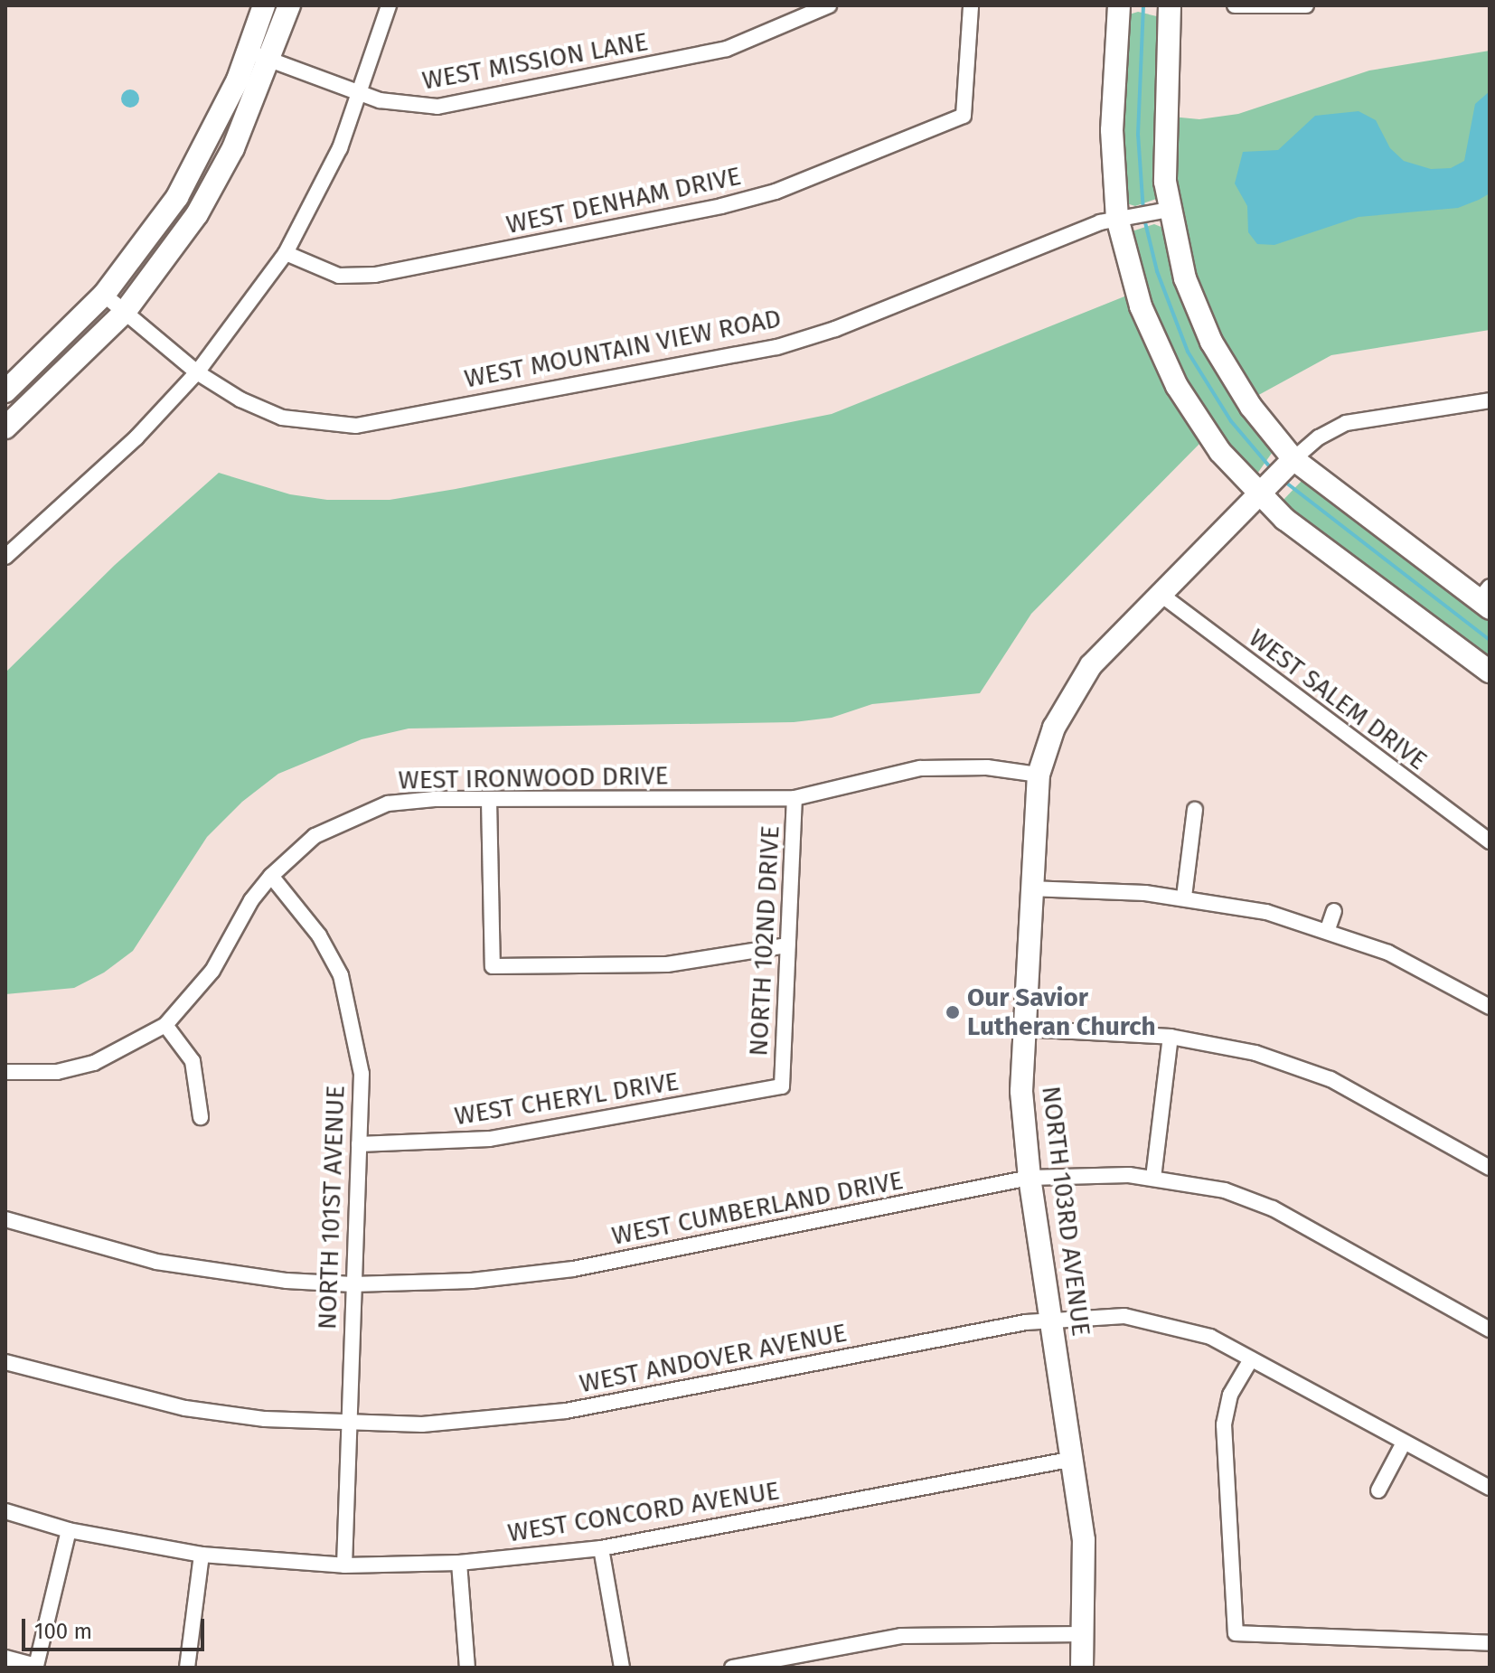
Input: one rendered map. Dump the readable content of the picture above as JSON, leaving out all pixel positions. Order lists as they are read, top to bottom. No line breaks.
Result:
{"streets":{"street":["WEST MISSION LANE","WEST DENHAM DRIVE","WEST MOUNTAIN VIEW ROAD","WEST SALEM DRIVE","WEST IRONWOOD DRIVE","NORTH 102ND DRIVE","WEST CHERYL DRIVE","NORTH 101ST AVENUE","WEST CUMBERLAND DRIVE","NORTH 103RD AVENUE","WEST ANDOVER AVENUE","WEST CONCORD AVENUE"]},"crossings":[["WEST SALEM DRIVE","NORTH 103RD AVENUE"],["WEST IRONWOOD DRIVE","NORTH 102ND DRIVE"],["WEST IRONWOOD DRIVE","NORTH 101ST AVENUE"],["WEST IRONWOOD DRIVE","NORTH 103RD AVENUE"],["NORTH 102ND DRIVE","WEST CHERYL DRIVE"],["WEST CHERYL DRIVE","NORTH 101ST AVENUE"],["NORTH 101ST AVENUE","WEST CUMBERLAND DRIVE"],["NORTH 101ST AVENUE","WEST ANDOVER AVENUE"],["NORTH 101ST AVENUE","WEST CONCORD AVENUE"],["WEST CUMBERLAND DRIVE","NORTH 103RD AVENUE"],["NORTH 103RD AVENUE","WEST ANDOVER AVENUE"],["NORTH 103RD AVENUE","WEST CONCORD AVENUE"]],"places":["Our Savior Lutheran Church"],"scale_bar":"100 m"}
